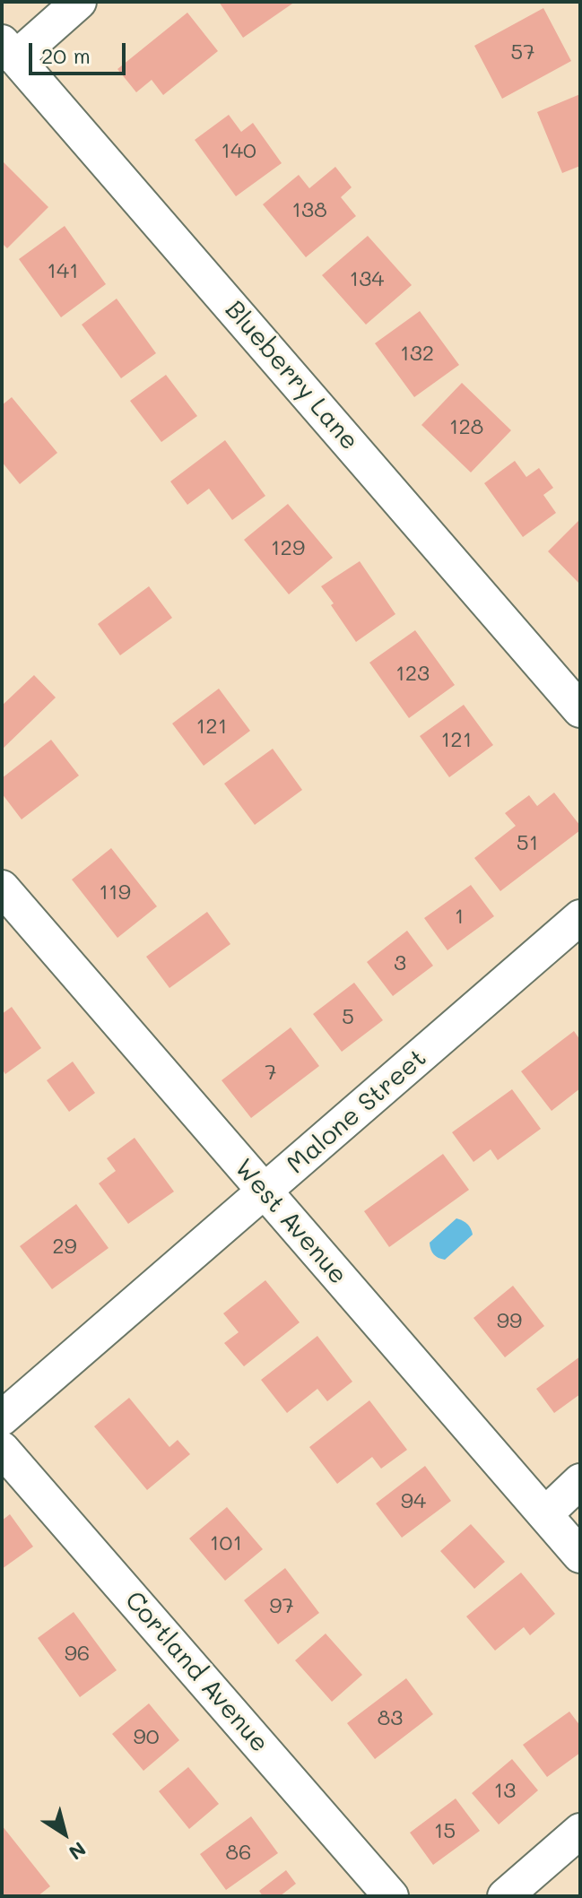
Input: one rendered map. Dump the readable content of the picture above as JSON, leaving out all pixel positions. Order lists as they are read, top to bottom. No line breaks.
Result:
{"streets":{"street":["Blueberry Lane","Malone Street","West Avenue","Cortland Avenue"]},"crossings":[["Malone Street","West Avenue"]],"house_numbers":["57","140","138","141","134","132","128","129","123","121","121","51","119","1","3","5","7","29","99","94","101","97","96","83","90","13","15","86"],"scale_bar":"20 m","north":"bottom right"}
